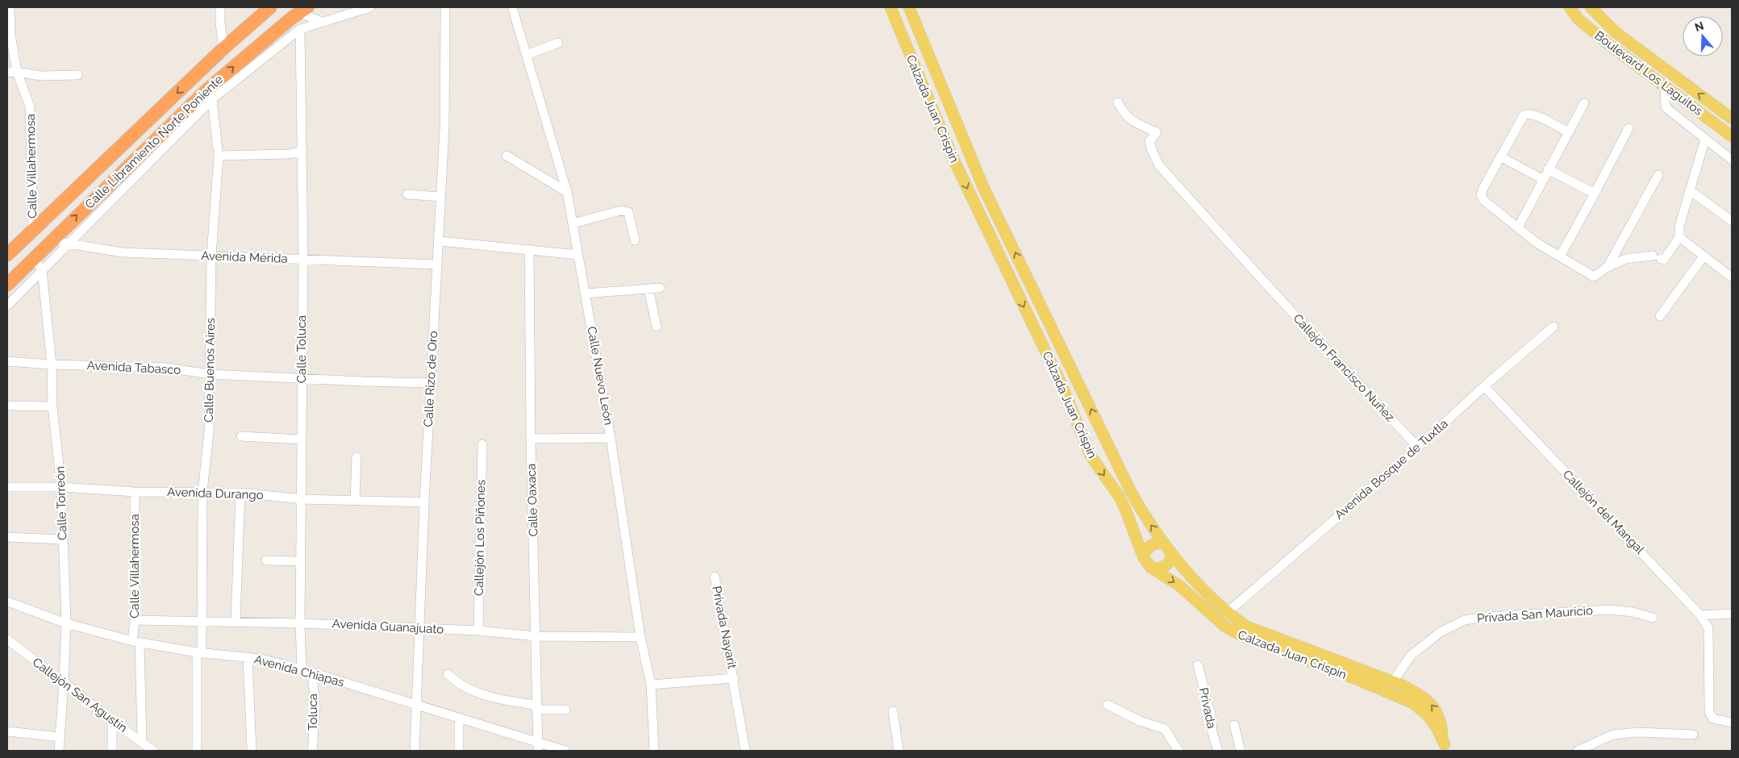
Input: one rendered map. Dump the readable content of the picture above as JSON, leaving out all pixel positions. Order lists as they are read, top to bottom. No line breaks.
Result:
{"streets":{"highway":["Calle Libramiento Norte Poniente"],"main road":["Boulevard Los Laguitos","Calzada Juan Crispin"],"street":["Calle Villahermosa","Avenida Mérida","Calle Toluca","Avenida Tabasco","Callejón Francisco Nuñez","Calle Buenos Aires","Calle Nuevo León","Calle Rizo de Oro","Avenida Bosque de Tuxtla","Avenida Durango","Calle Oaxaca","Calle Torreón","Callejón del Mangal","Callejón Los Piñones","Privada San Mauricio","Avenida Guanajuato","Privada Nayarit","Avenida Chiapas","Callejón San Agustín","Privada","Toluca"]},"crossings":[["Calzada Juan Crispin","Avenida Bosque de Tuxtla"],["Calzada Juan Crispin","Privada San Mauricio"],["Calle Libramiento Norte Poniente","Calle Villahermosa"],["Calle Libramiento Norte Poniente","Avenida Mérida"],["Calle Libramiento Norte Poniente","Calle Buenos Aires"],["Calle Villahermosa","Avenida Durango"],["Calle Villahermosa","Avenida Guanajuato"],["Calle Villahermosa","Avenida Chiapas"],["Calle Villahermosa","Callejón San Agustín"],["Avenida Mérida","Calle Toluca"],["Avenida Mérida","Calle Buenos Aires"],["Avenida Mérida","Calle Rizo de Oro"],["Calle Toluca","Avenida Tabasco"],["Calle Toluca","Avenida Durango"],["Calle Toluca","Avenida Guanajuato"],["Calle Toluca","Avenida Chiapas"],["Avenida Tabasco","Calle Buenos Aires"],["Avenida Tabasco","Calle Rizo de Oro"],["Avenida Tabasco","Calle Torreón"],["Callejón Francisco Nuñez","Avenida Bosque de Tuxtla"],["Calle Buenos Aires","Avenida Durango"],["Calle Buenos Aires","Avenida Guanajuato"],["Calle Buenos Aires","Avenida Chiapas"],["Calle Nuevo León","Avenida Guanajuato"],["Calle Rizo de Oro","Avenida Durango"],["Calle Rizo de Oro","Avenida Guanajuato"],["Calle Rizo de Oro","Avenida Chiapas"],["Avenida Bosque de Tuxtla","Callejón del Mangal"],["Avenida Durango","Calle Torreón"],["Calle Oaxaca","Avenida Guanajuato"],["Calle Oaxaca","Avenida Chiapas"],["Calle Torreón","Avenida Chiapas"],["Calle Torreón","Callejón San Agustín"],["Callejón Los Piñones","Avenida Guanajuato"],["Avenida Chiapas","Toluca"]],"north":"top"}
